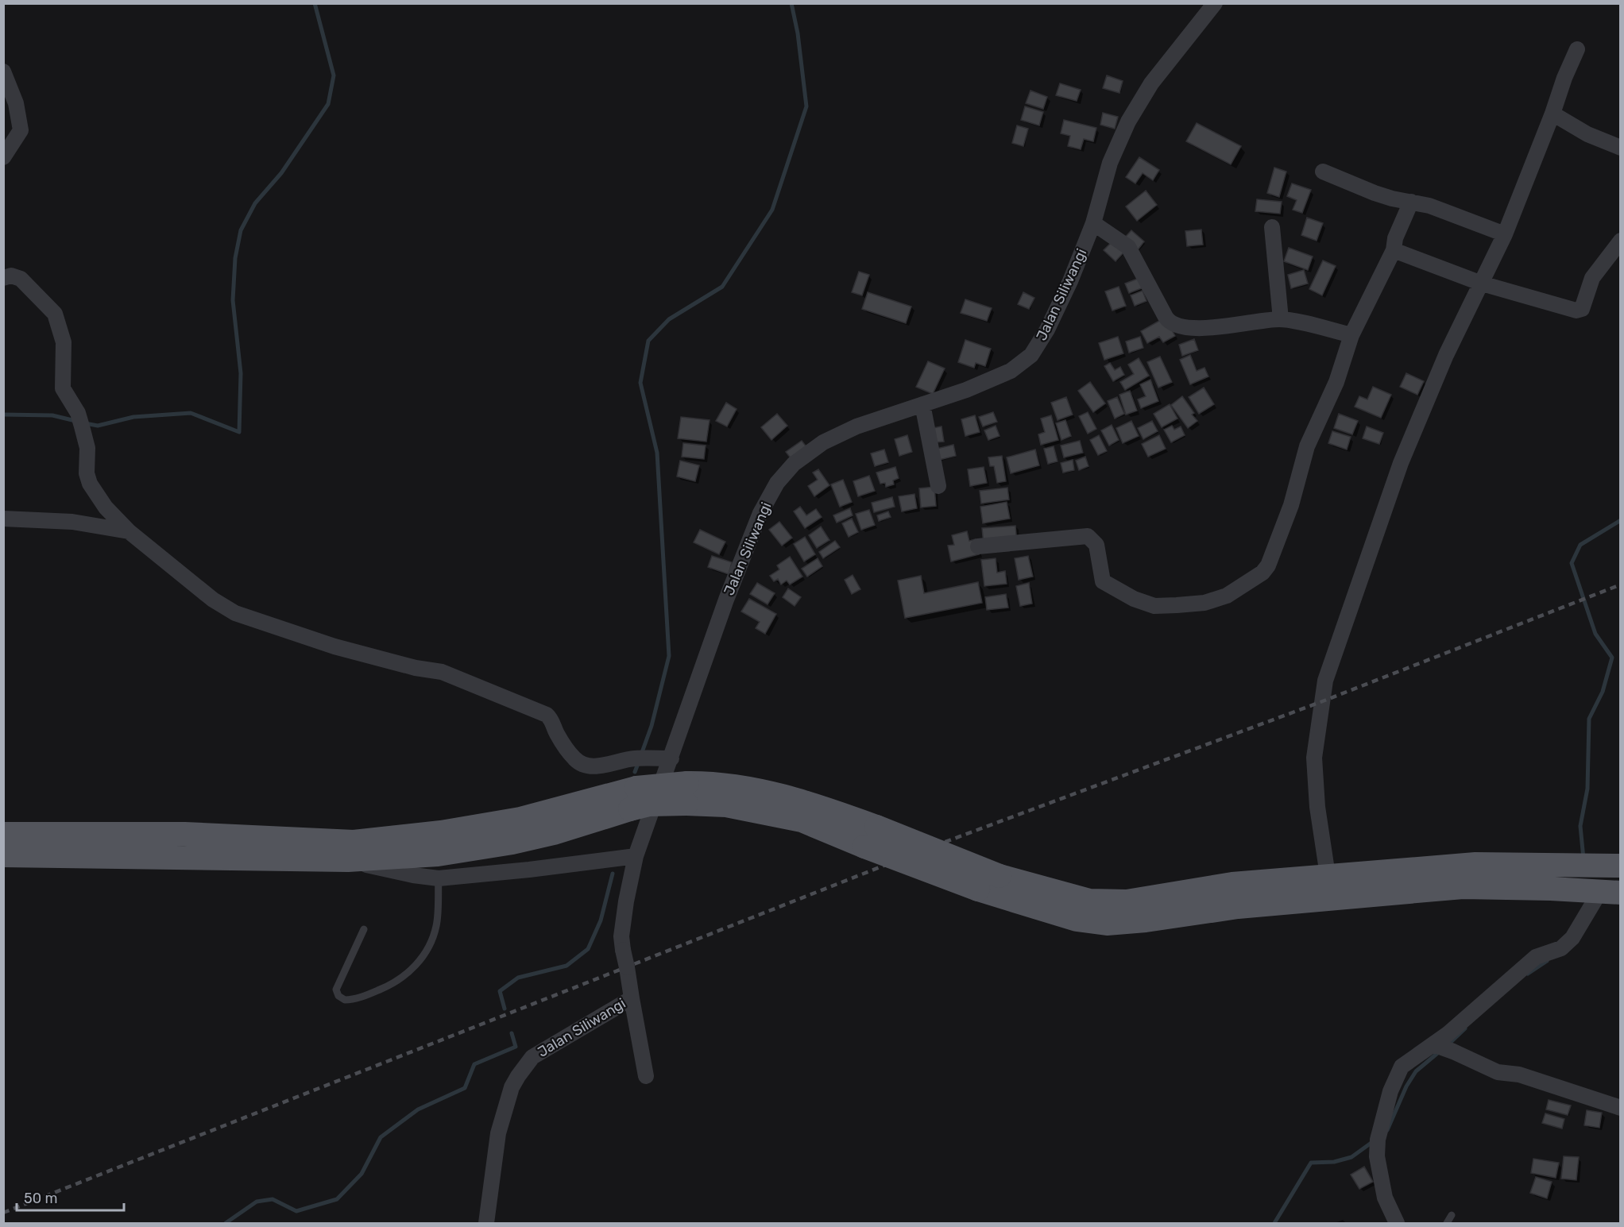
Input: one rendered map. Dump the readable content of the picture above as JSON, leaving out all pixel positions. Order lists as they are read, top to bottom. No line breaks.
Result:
{"streets":{"street":["Jalan Siliwangi"]},"scale_bar":"50 m"}
